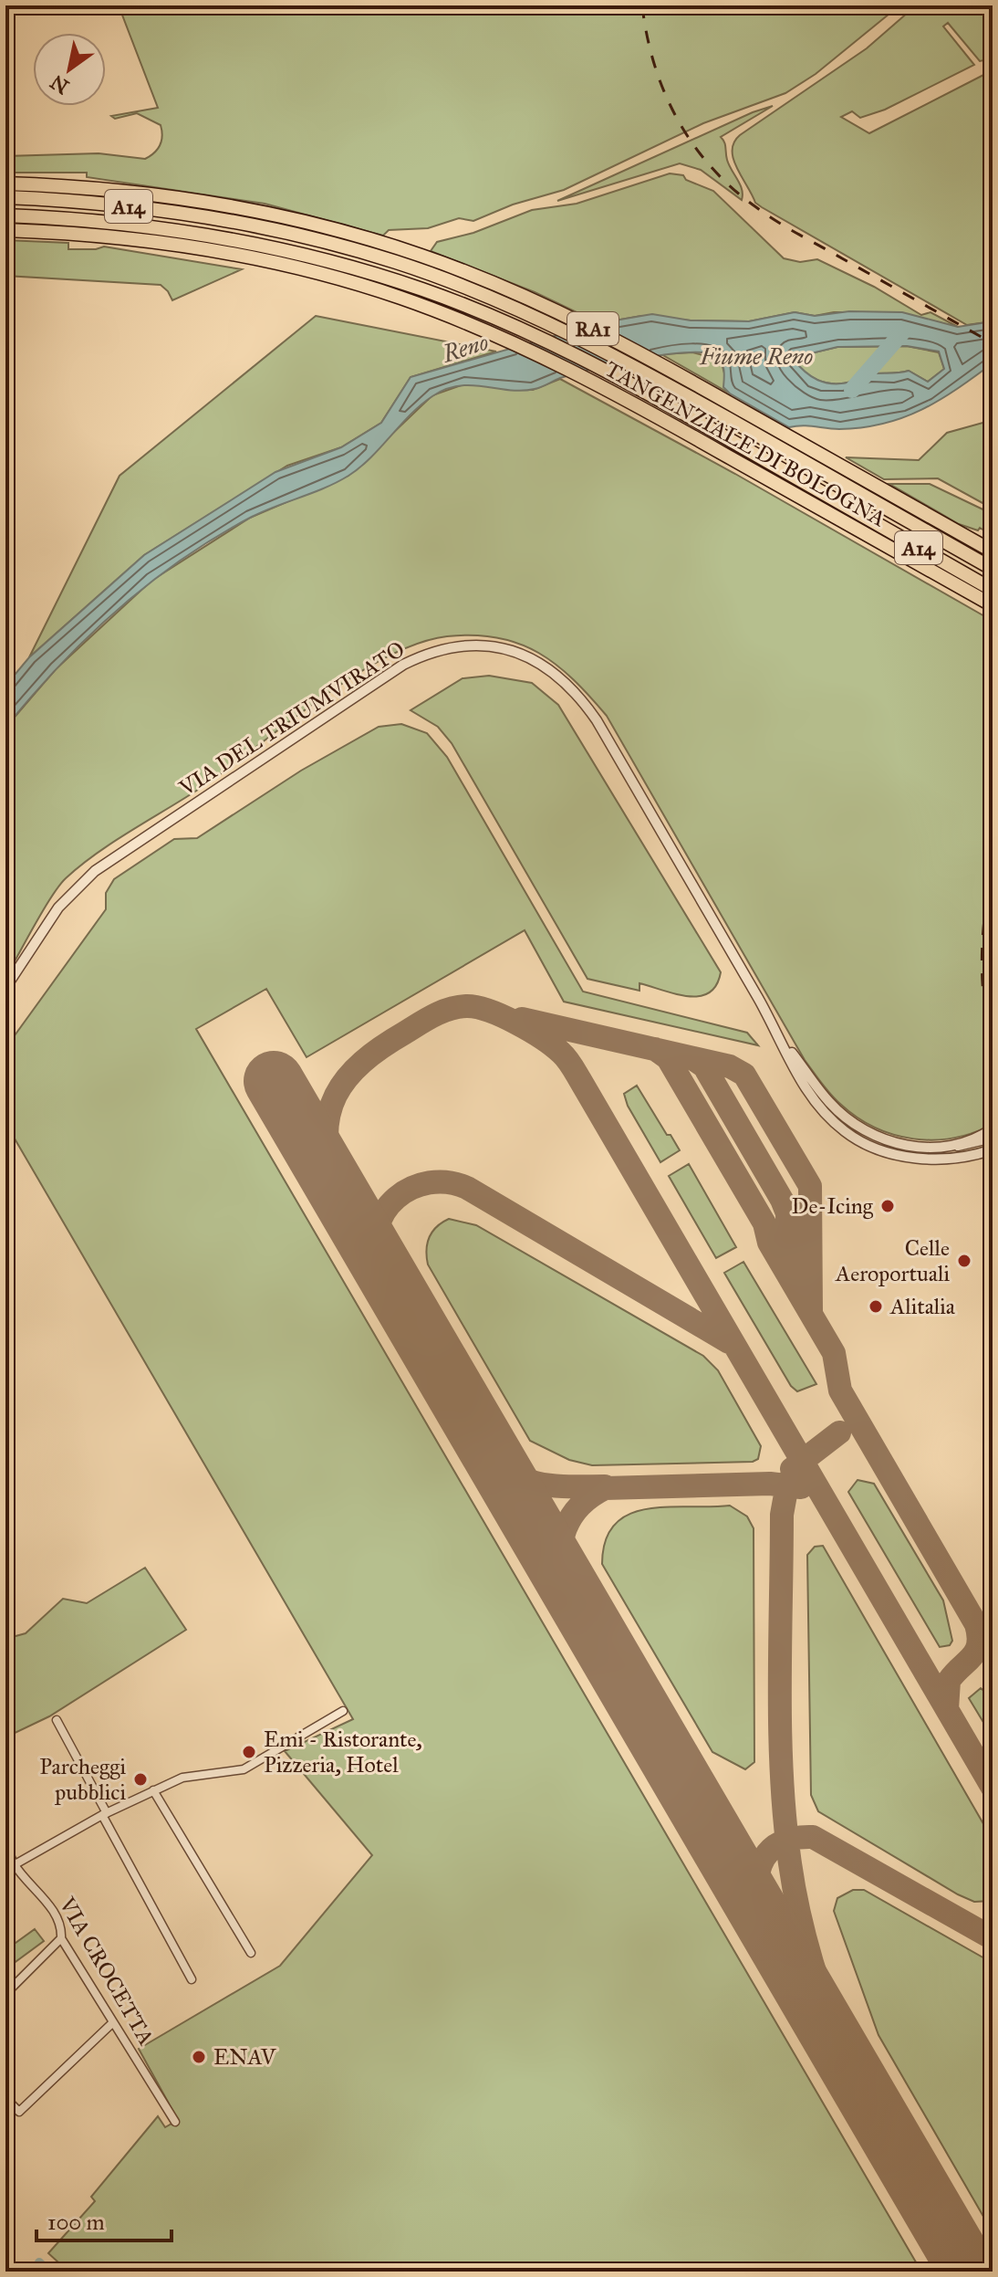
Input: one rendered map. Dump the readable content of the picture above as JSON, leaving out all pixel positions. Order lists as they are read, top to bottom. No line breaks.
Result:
{"streets":{"highway":["A14","RA1","TANGENZIALE DI BOLOGNA"],"street":["VIA DEL TRIUMVIRATO","VIA CROCETTA"]},"water":["Reno","Fiume Reno"],"places":["De-Icing","Celle Aeroportuali","Alitalia","Emi - Ristorante, Pizzeria, Hotel","Parcheggi pubblici","ENAV"],"scale_bar":"100 m","north":"bottom left"}
